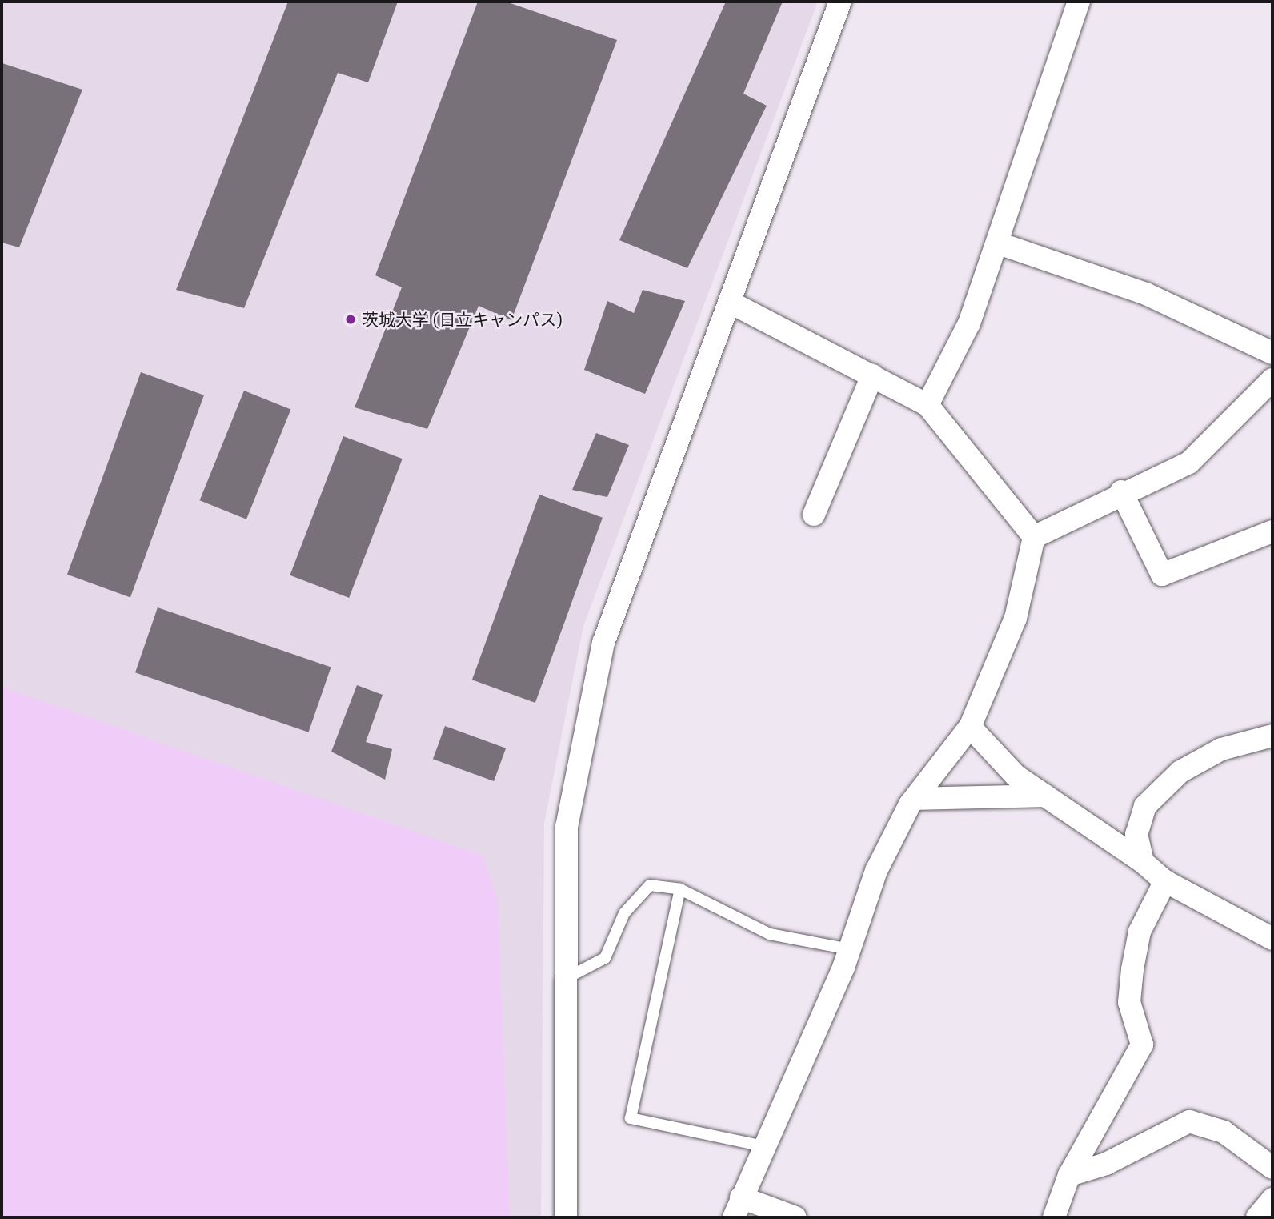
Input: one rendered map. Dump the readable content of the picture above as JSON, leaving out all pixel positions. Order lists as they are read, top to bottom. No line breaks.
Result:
{"places":["茨城大学 (日立キャンパス)"]}
